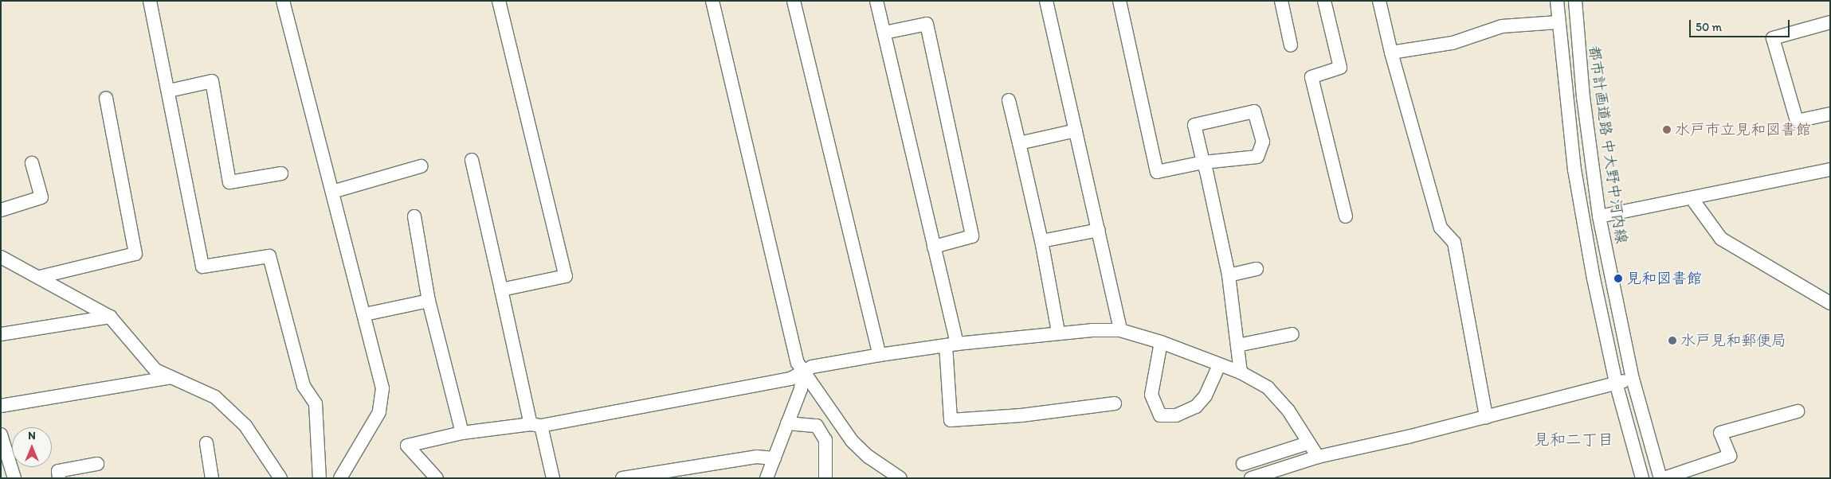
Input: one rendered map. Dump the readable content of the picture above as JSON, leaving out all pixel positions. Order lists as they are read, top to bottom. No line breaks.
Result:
{"streets":{"street":["都市計画道路 中大野中河内線"]},"districts":["見和二丁目"],"places":["水戸市立見和図書館","見和図書館","水戸見和郵便局"],"scale_bar":"50 m","north":"top"}
